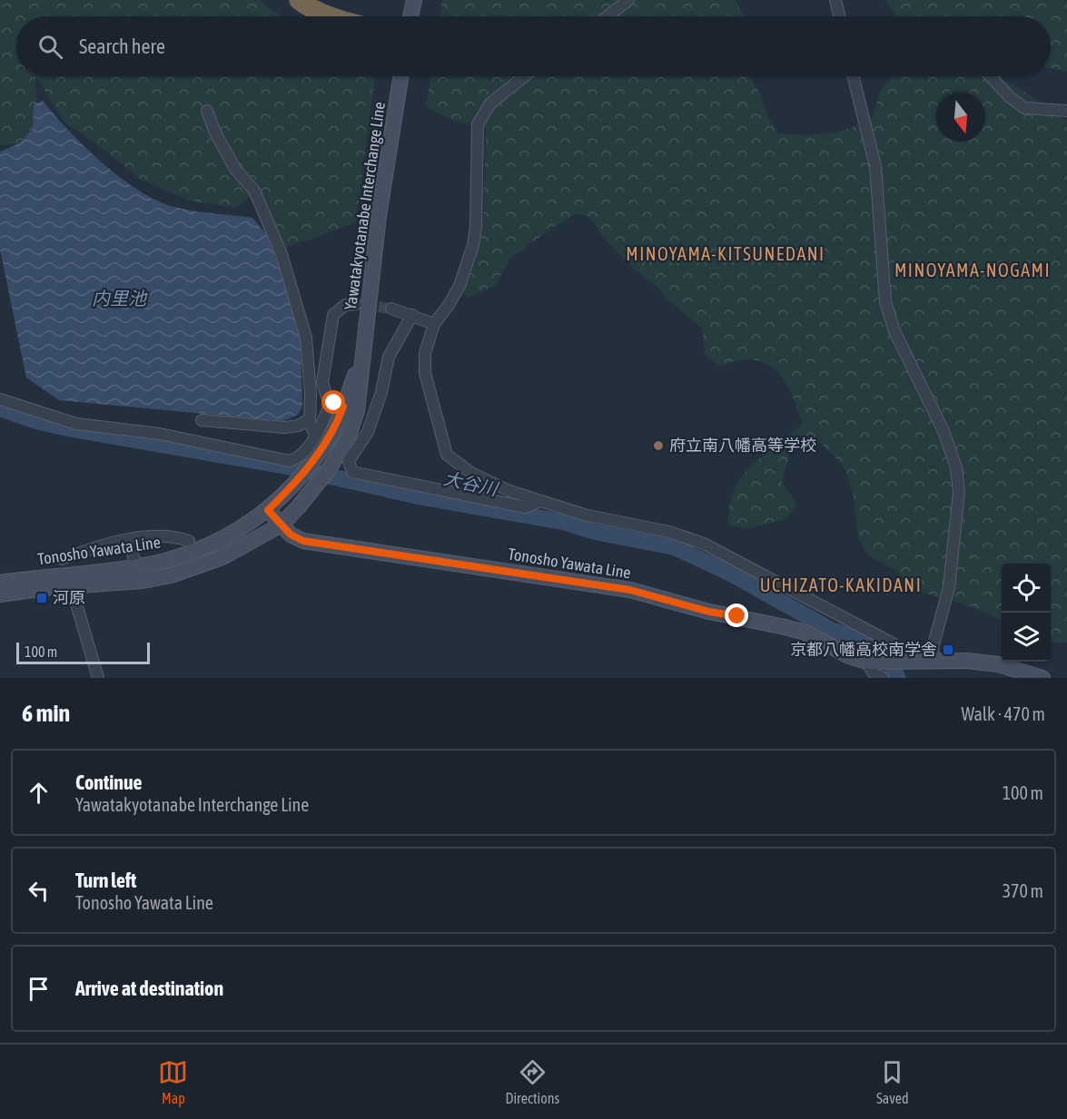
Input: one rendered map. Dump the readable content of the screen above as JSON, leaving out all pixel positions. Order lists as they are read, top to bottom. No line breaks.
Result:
{"streets":{"main road":["Yawatakyotanabe Interchange Line","Tonosho Yawata Line"]},"crossings":[["Yawatakyotanabe Interchange Line","Tonosho Yawata Line"]],"districts":["MINOYAMA-KITSUNEDANI","MINOYAMA-NOGAMI","UCHIZATO-KAKIDANI"],"water":["内里池","大谷川"],"places":{"other":["府立南八幡高等学校"],"transit":["河原","京都八幡高校南学舎"]},"scale_bar":"100 m","north":"bottom","page":{"search":"Search here","scale":"100 m","heading":["6 min","Walk · 470 m"],"list":[["Continue","Yawatakyotanabe Interchange Line","100 m"],["Turn left","Tonosho Yawata Line","370 m"],"Arrive at destination"],"nav":["Map","Directions","Saved"]}}
